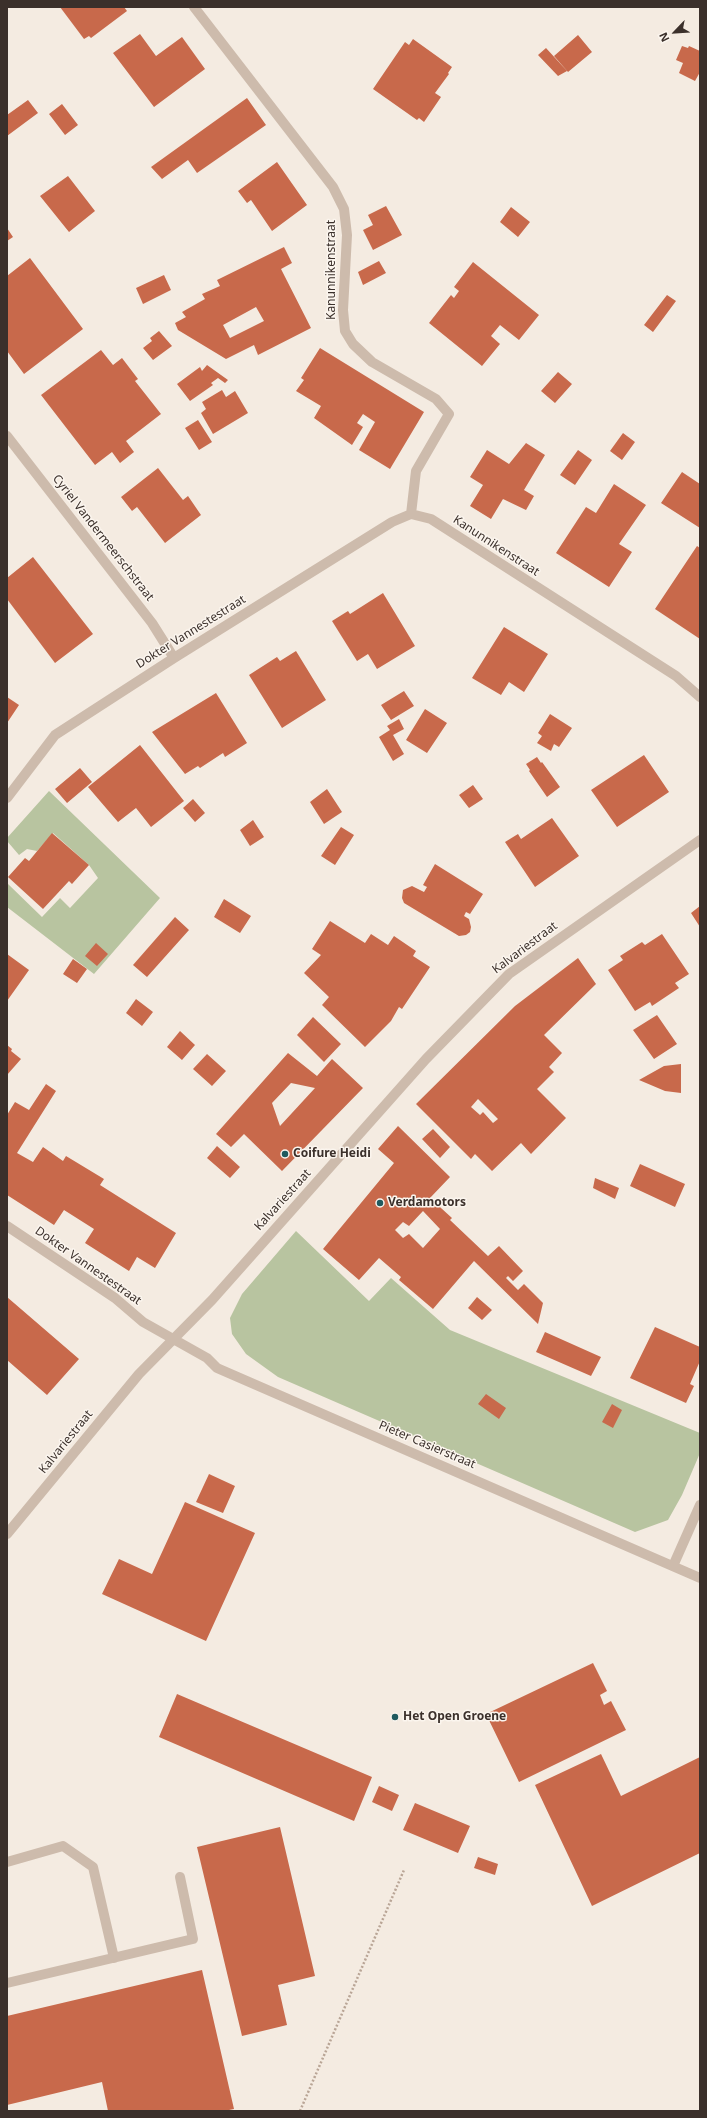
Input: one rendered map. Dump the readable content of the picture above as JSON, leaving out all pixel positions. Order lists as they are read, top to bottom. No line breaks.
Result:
{"streets":{"street":["Kanunnikenstraat","Cyriel Vandermeerschstraat","Dokter Vannestestraat","Kalvariestraat","Pieter Casierstraat"]},"crossings":[["Kanunnikenstraat","Dokter Vannestestraat"],["Cyriel Vandermeerschstraat","Dokter Vannestestraat"],["Dokter Vannestestraat","Kalvariestraat"],["Dokter Vannestestraat","Pieter Casierstraat"],["Kalvariestraat","Pieter Casierstraat"]],"places":["Coifure Heidi","Verdamotors","Het Open Groene"],"north":"bottom left"}
